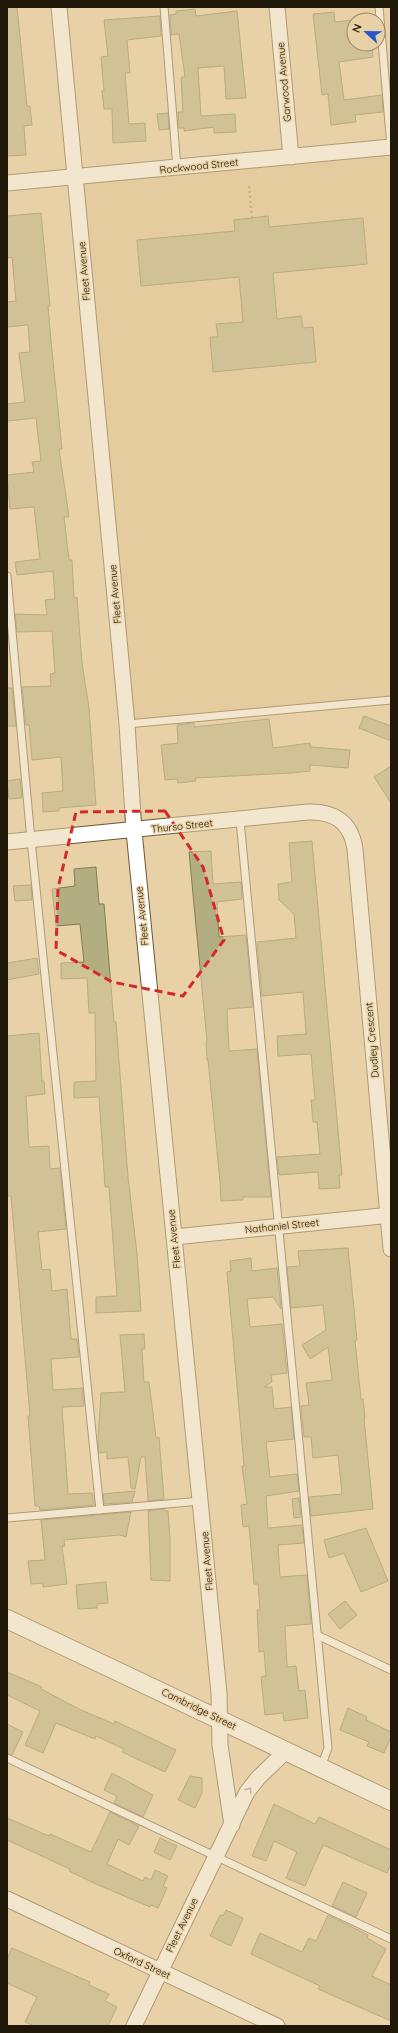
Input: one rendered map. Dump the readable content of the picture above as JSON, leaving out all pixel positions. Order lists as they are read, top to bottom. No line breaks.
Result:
{"streets":{"street":["Garwood Avenue","Rockwood Street","Fleet Avenue","Thurso Street","Dudley Crescent","Nathaniel Street","Cambridge Street","Oxford Street"]},"crossings":[["Garwood Avenue","Rockwood Street"],["Rockwood Street","Fleet Avenue"],["Fleet Avenue","Thurso Street"],["Fleet Avenue","Nathaniel Street"],["Fleet Avenue","Cambridge Street"],["Fleet Avenue","Oxford Street"],["Thurso Street","Dudley Crescent"],["Dudley Crescent","Nathaniel Street"]],"north":"left"}
